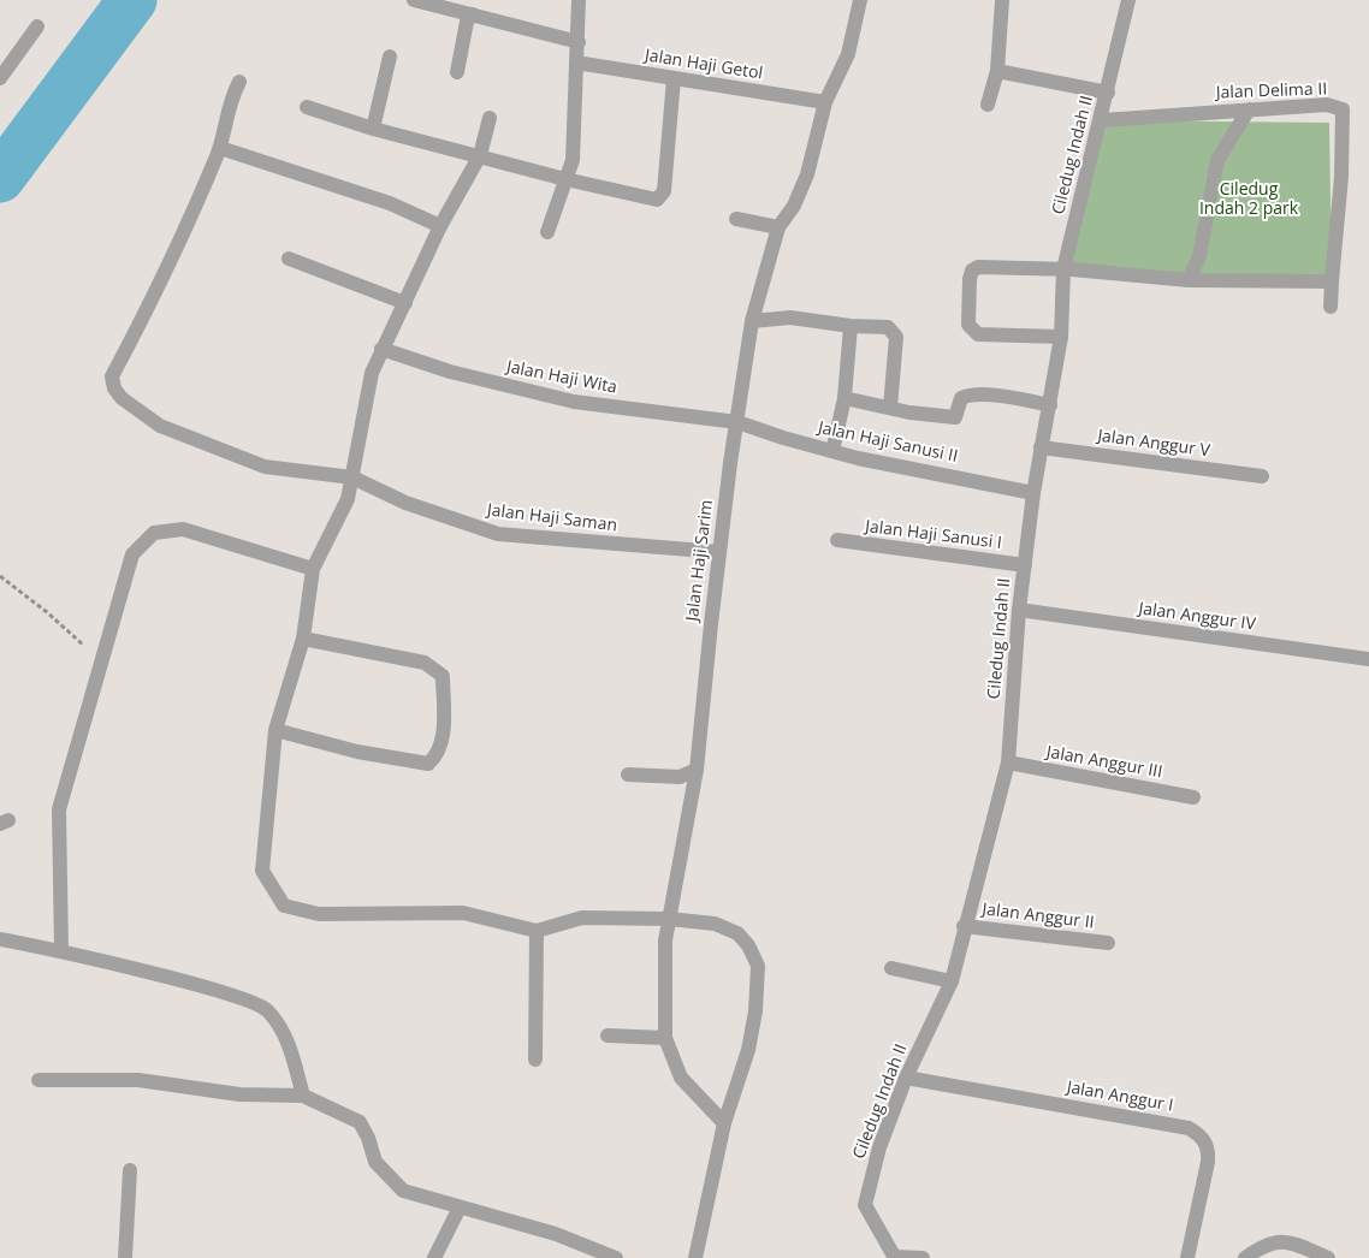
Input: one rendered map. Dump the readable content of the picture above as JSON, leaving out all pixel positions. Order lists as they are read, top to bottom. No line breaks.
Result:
{"streets":{"street":["Jalan Haji Getol","Jalan Delima II","Ciledug Indah II","Jalan Haji Wita","Jalan Haji Sanusi II","Jalan Anggur V","Jalan Haji Saman","Jalan Haji Sanusi I","Jalan Haji Sarim","Jalan Anggur IV","Jalan Anggur III","Jalan Anggur II","Jalan Anggur I"]},"crossings":[["Jalan Haji Getol","Jalan Haji Sarim"],["Jalan Delima II","Ciledug Indah II"],["Ciledug Indah II","Jalan Haji Sanusi II"],["Ciledug Indah II","Jalan Anggur V"],["Ciledug Indah II","Jalan Haji Sanusi I"],["Ciledug Indah II","Jalan Anggur IV"],["Ciledug Indah II","Jalan Anggur III"],["Ciledug Indah II","Jalan Anggur II"],["Ciledug Indah II","Jalan Anggur I"],["Jalan Haji Wita","Jalan Haji Sanusi II"],["Jalan Haji Wita","Jalan Haji Sarim"],["Jalan Haji Sanusi II","Jalan Haji Sarim"],["Jalan Haji Saman","Jalan Haji Sarim"]],"parks":["Ciledug Indah 2 park"]}
